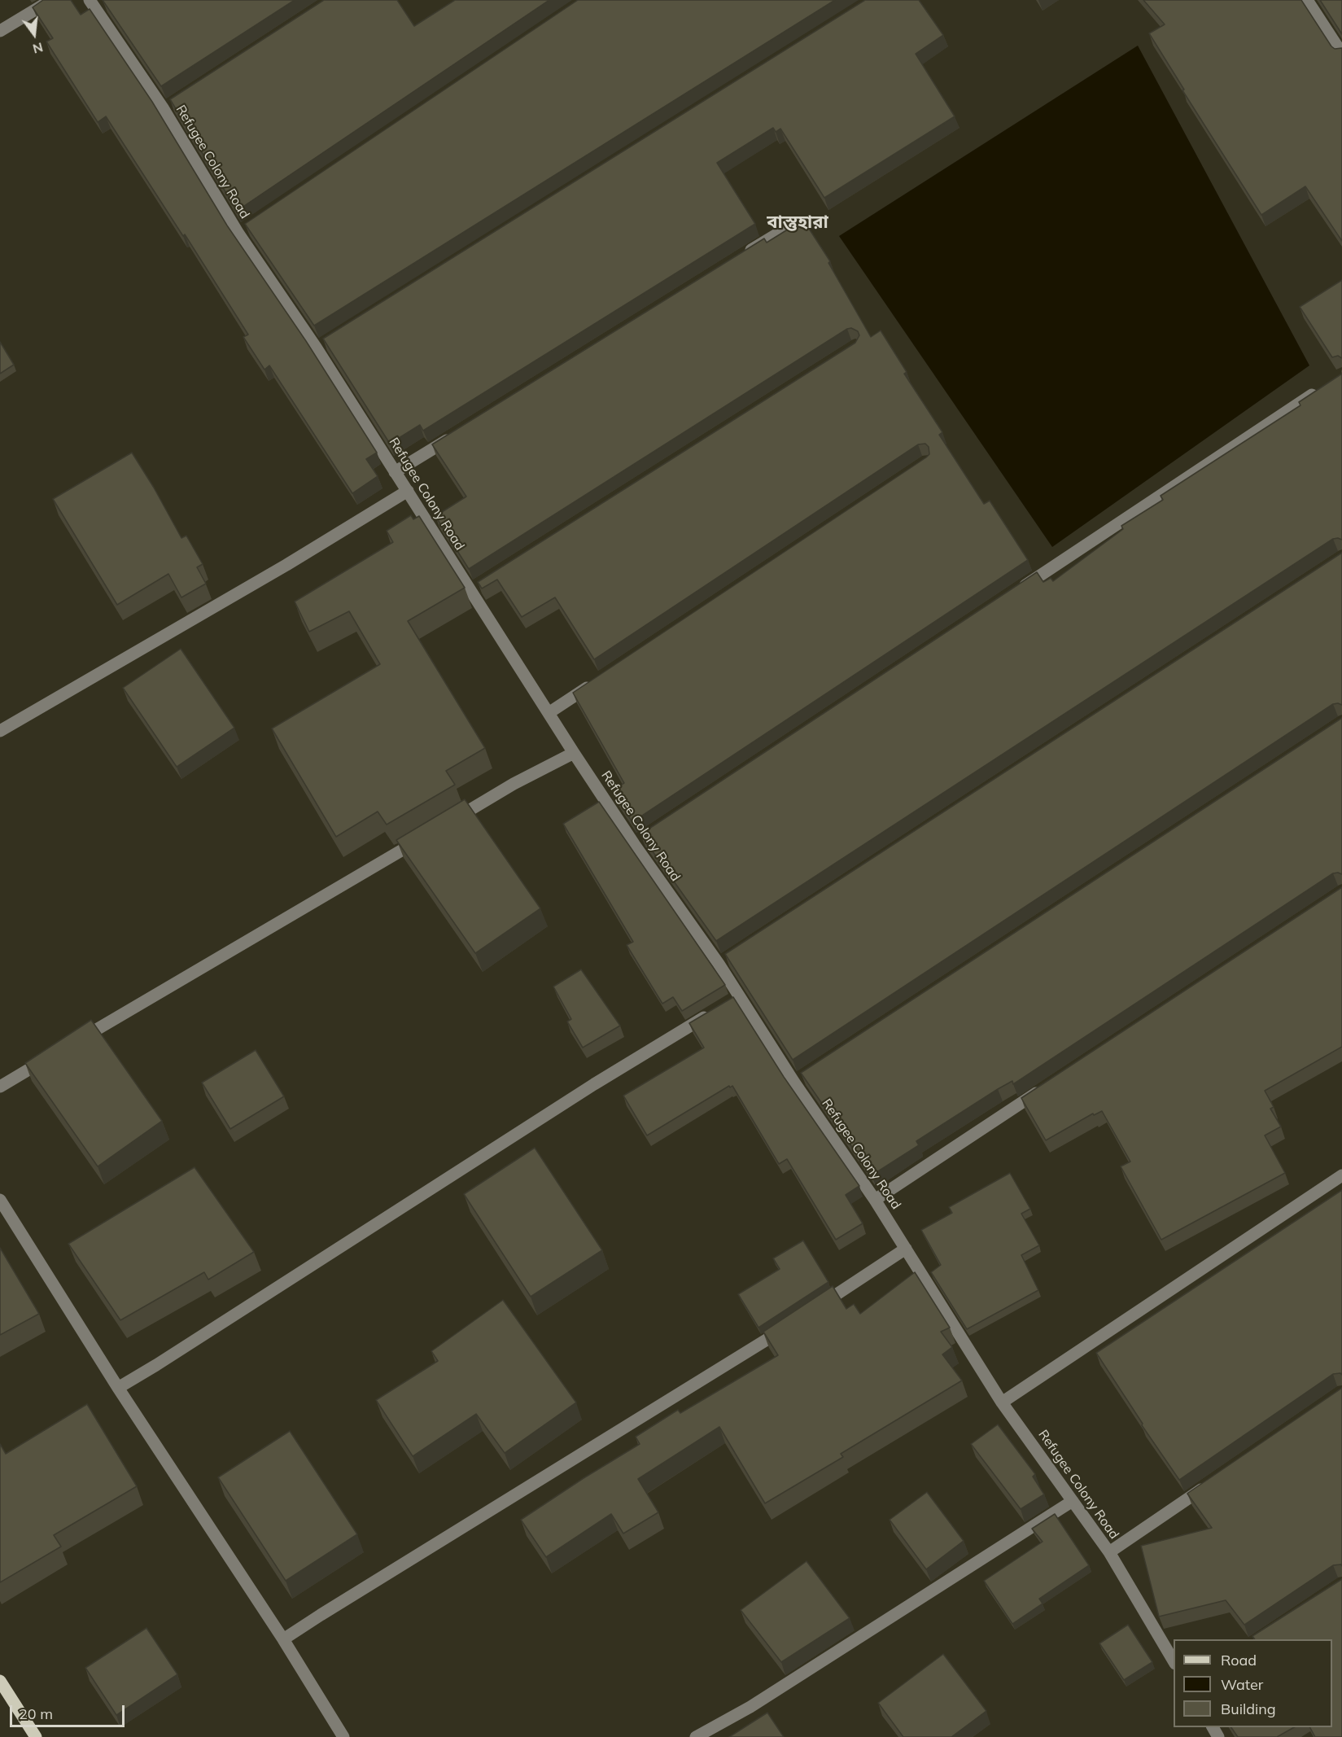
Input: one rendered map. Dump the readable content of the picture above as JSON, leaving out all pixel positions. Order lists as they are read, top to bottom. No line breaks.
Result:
{"streets":{"street":["Refugee Colony Road"]},"districts":["বাস্তুহারা"],"legend":["Road","Water","Building"],"scale_bar":"20 m","north":"bottom"}
